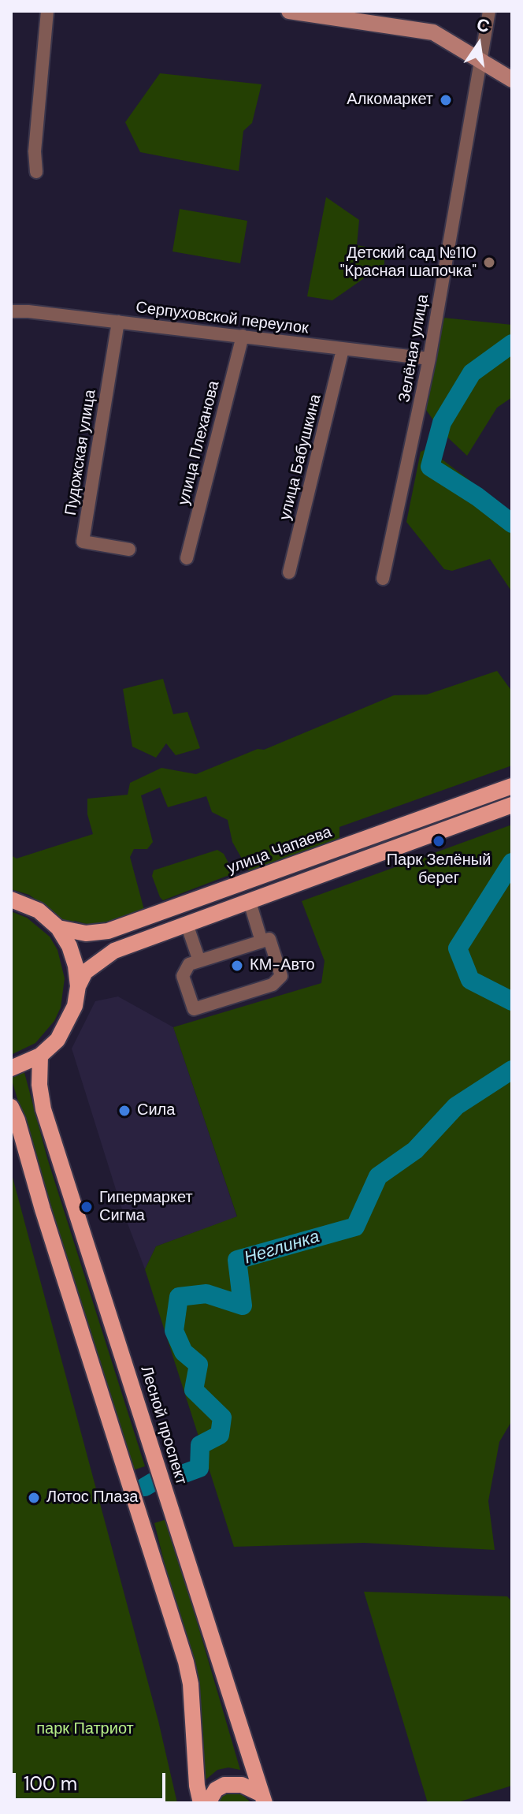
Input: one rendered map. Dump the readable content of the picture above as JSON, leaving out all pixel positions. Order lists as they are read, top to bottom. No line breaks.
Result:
{"streets":{"main road":["улица Чапаева","Лесной проспект"],"street":["Серпуховской переулок","Зелёная улица","улица Плеханова","Пудожская улица","улица Бабушкина"]},"crossings":[["Серпуховской переулок","Зелёная улица"],["Серпуховской переулок","улица Плеханова"],["Серпуховской переулок","Пудожская улица"],["Серпуховской переулок","улица Бабушкина"]],"water":["Неглинка"],"parks":["парк Патриот"],"places":["Алкомаркет","Детский сад №110 \"Красная шапочка\"","Парк Зелёный берег","КМ-Авто","Сила","Гипермаркет Сигма","Лотос Плаза"],"scale_bar":"100 m","north":"top"}
